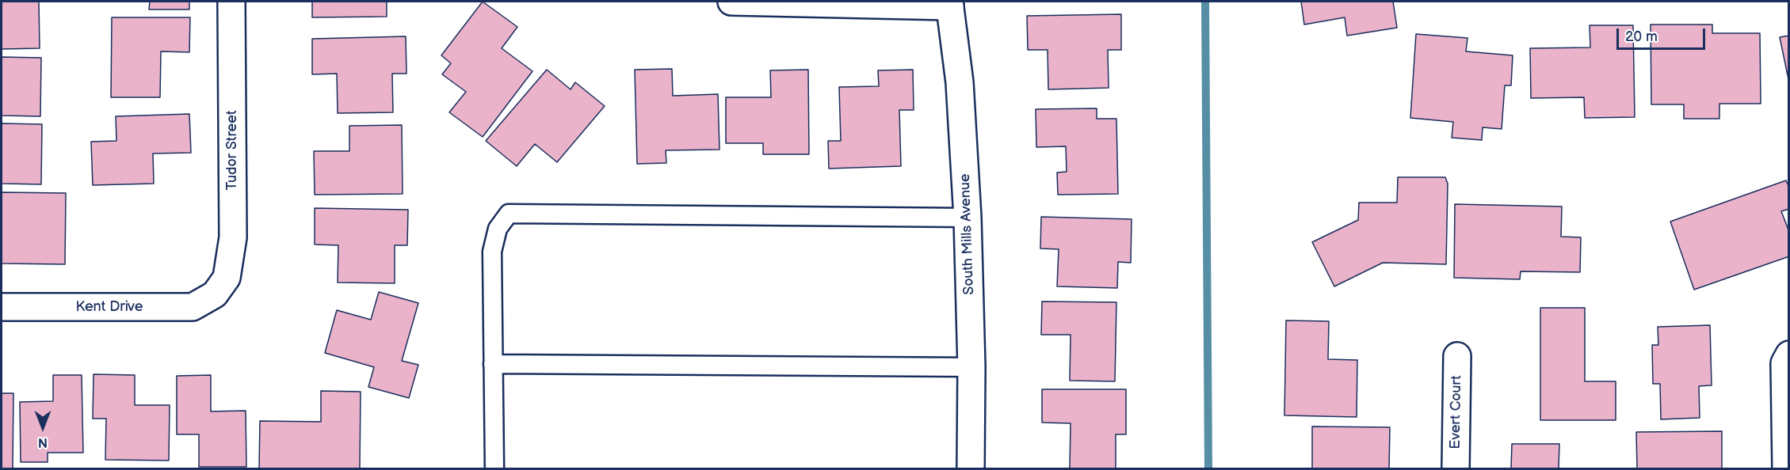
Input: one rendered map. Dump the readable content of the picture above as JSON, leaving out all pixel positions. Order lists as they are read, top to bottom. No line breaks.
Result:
{"streets":{"street":["Tudor Street","South Mills Avenue","Kent Drive","Evert Court"]},"crossings":[["Tudor Street","Kent Drive"]],"scale_bar":"20 m","north":"bottom"}
